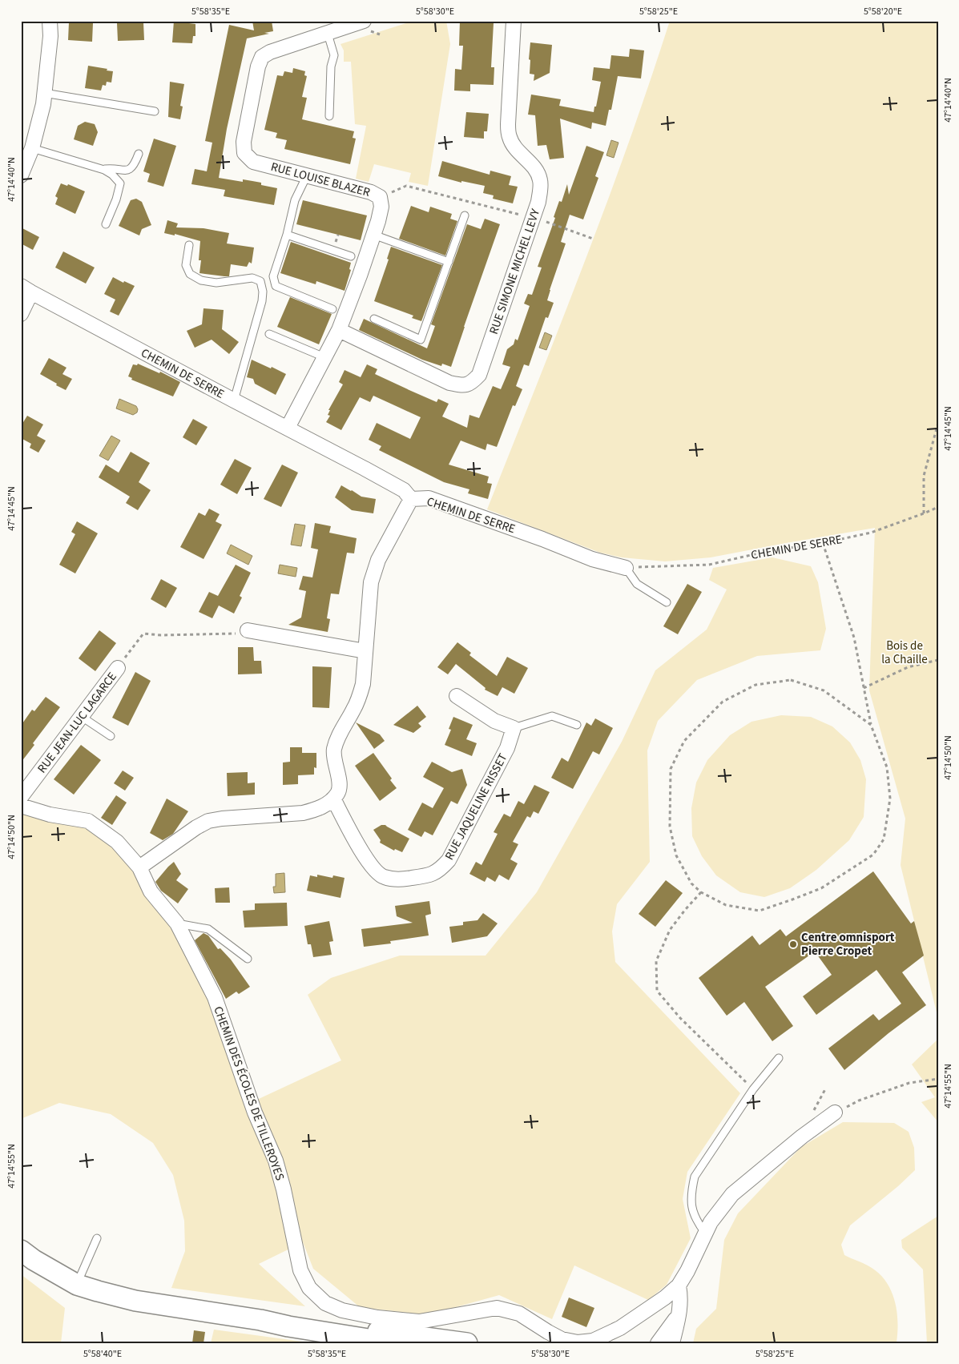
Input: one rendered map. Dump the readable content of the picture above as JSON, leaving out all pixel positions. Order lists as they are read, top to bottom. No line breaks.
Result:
{"streets":{"street":["RUE LOUISE BLAZER","RUE SIMONE MICHEL LEVY","CHEMIN DE SERRE","RUE JEAN-LUC LAGARCE","RUE JAQUELINE RISSET","CHEMIN DES ÉCOLES DE TILLEROYES"]},"crossings":[["RUE LOUISE BLAZER","RUE SIMONE MICHEL LEVY"],["RUE LOUISE BLAZER","CHEMIN DE SERRE"]],"parks":["Bois de la Chaille"],"places":["Centre omnisport Pierre Cropet"],"coordinates":["5°58'35\"E","5°58'30\"E","5°58'25\"E","5°58'20\"E","47°14'40\"N","47°14'45\"N","47°14'50\"N","47°14'55\"N","5°58'40\"E"]}
